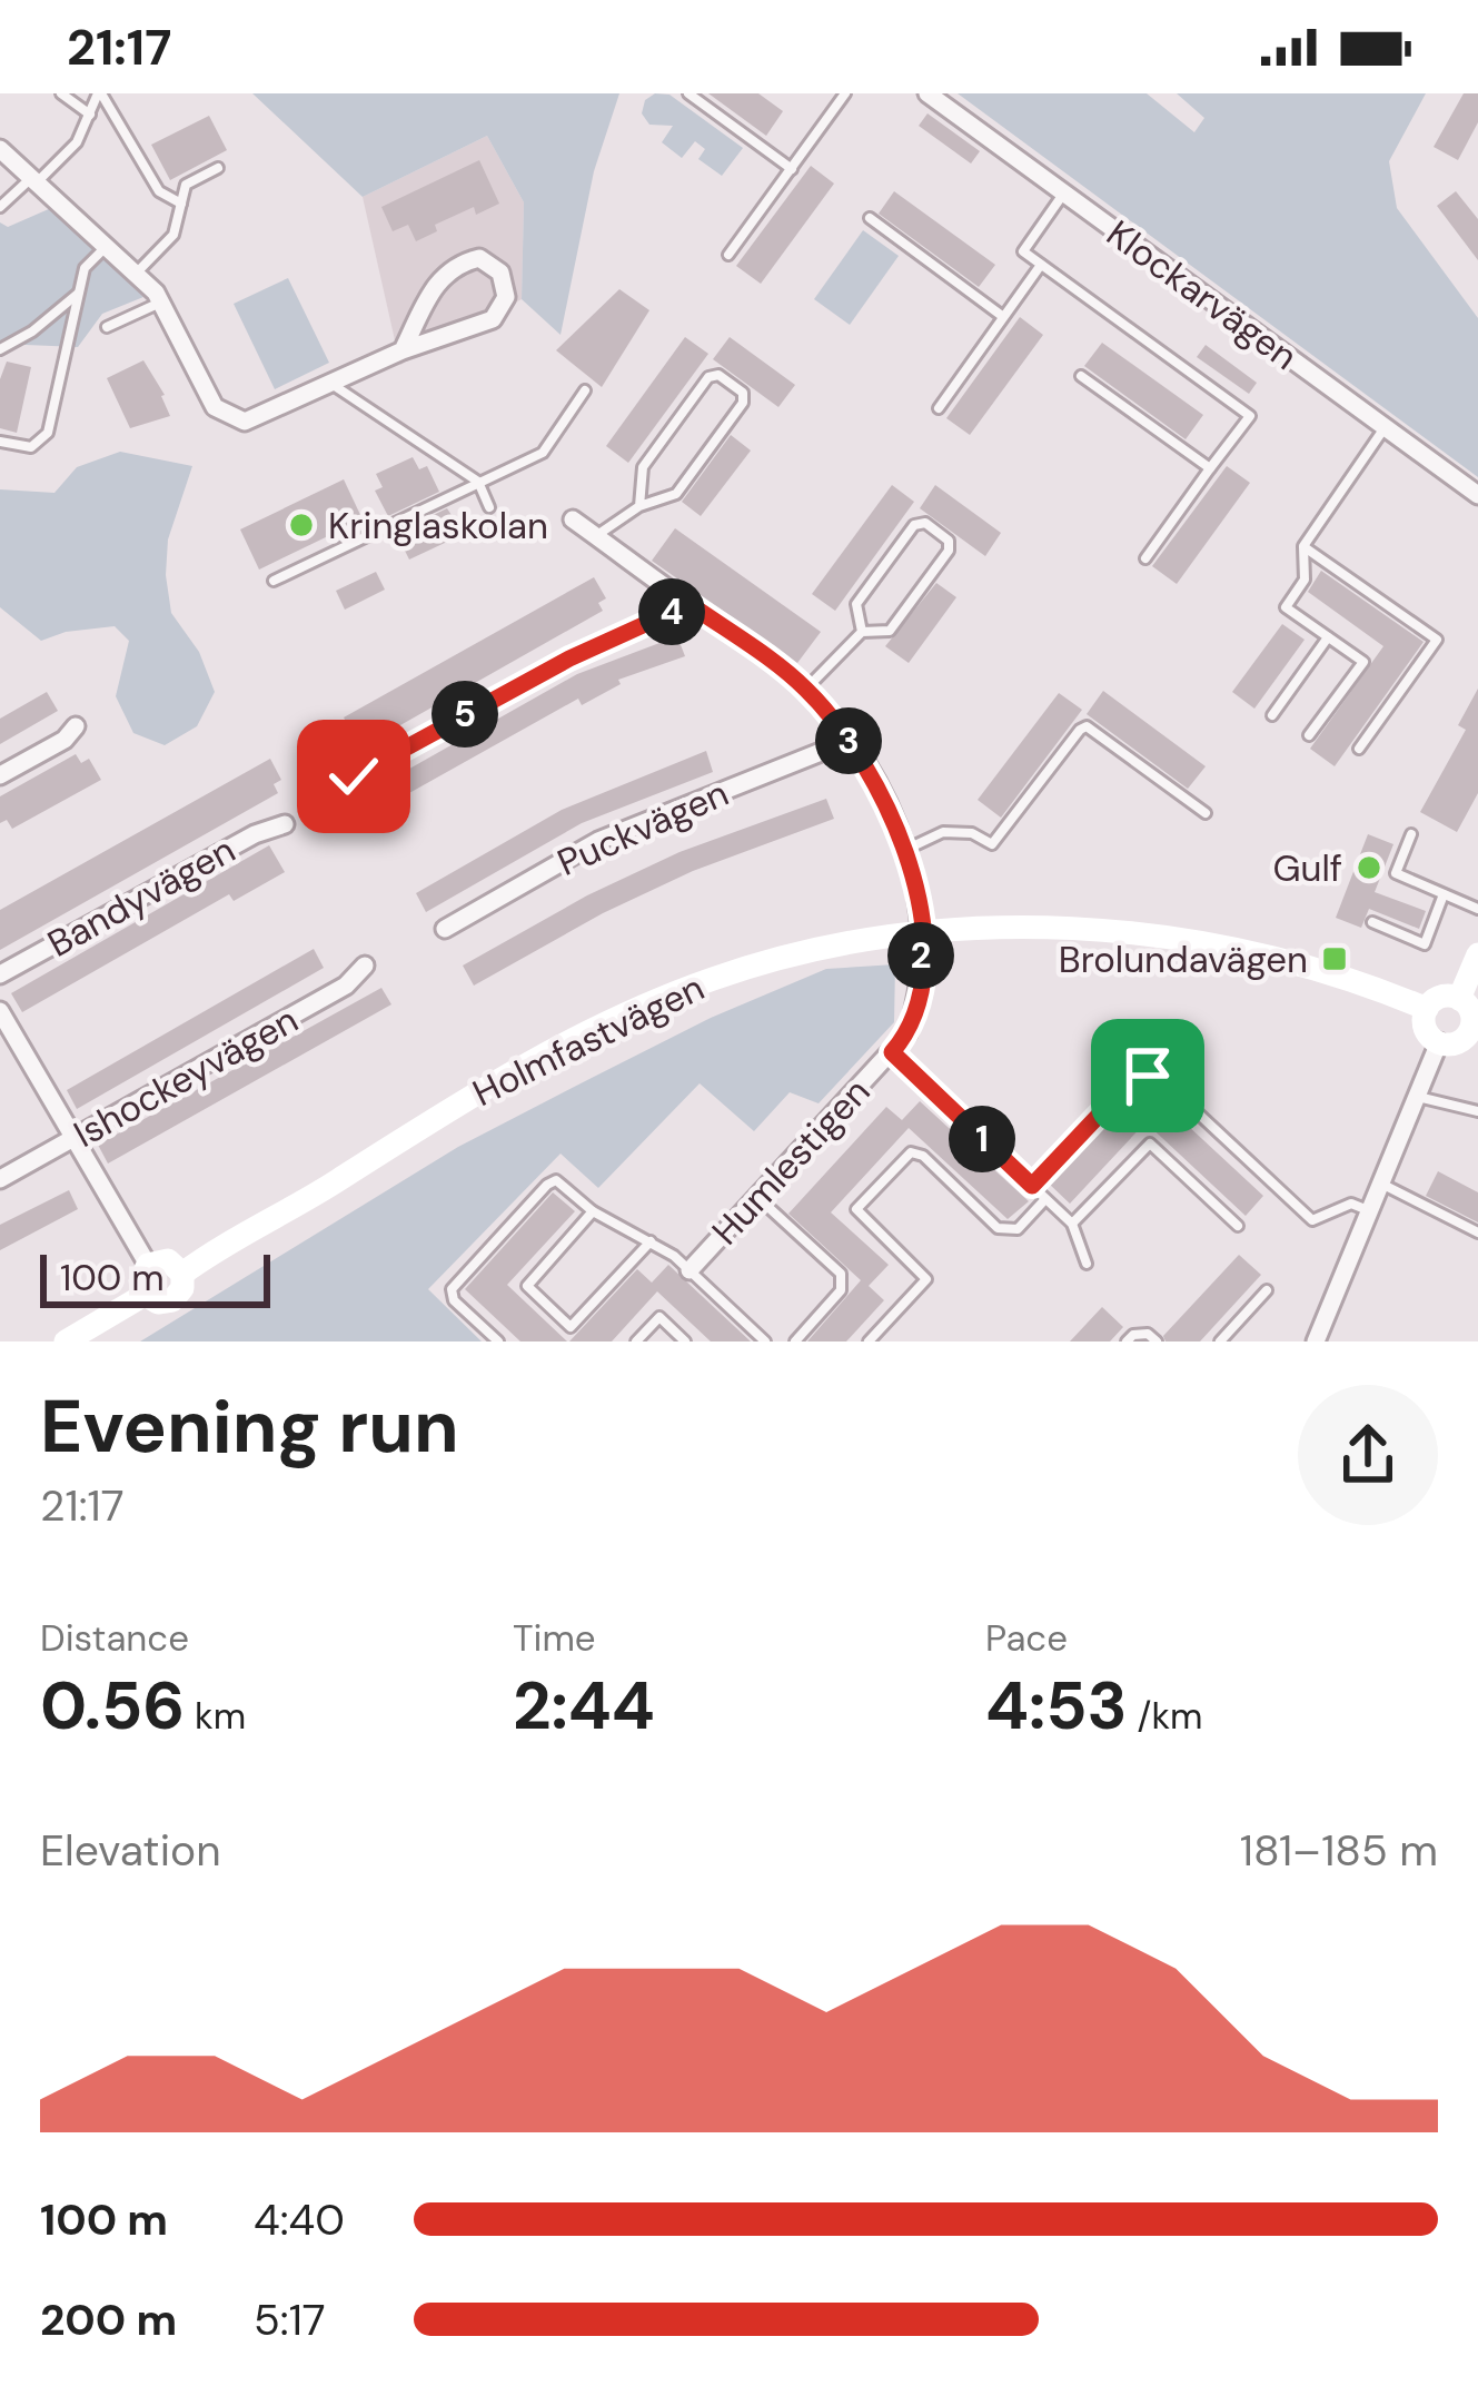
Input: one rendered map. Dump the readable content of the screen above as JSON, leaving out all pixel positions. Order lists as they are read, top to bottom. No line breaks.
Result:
{"streets":{"street":["Klockarvägen","Puckvägen","Bandyvägen","Holmfastvägen","Ishockeyvägen","Humlestigen"]},"crossings":[["Puckvägen","Humlestigen"],["Holmfastvägen","Humlestigen"]],"places":{"other":["Kringlaskolan","Gulf"],"transit":["Brolundavägen"]},"scale_bar":"100 m","page":{"status":"21:17","pins":["4","5","3","2","1"],"scale":"100 m","heading":["Evening run","21:17"],"stats":[["Distance","0.56 km"],["Time","2:44"],["Pace","4:53 /km"]],"chart":["Elevation","181–185 m"],"list":[{"name":"100 m","note":"4:40"},{"name":"200 m","note":"5:17"}]}}
